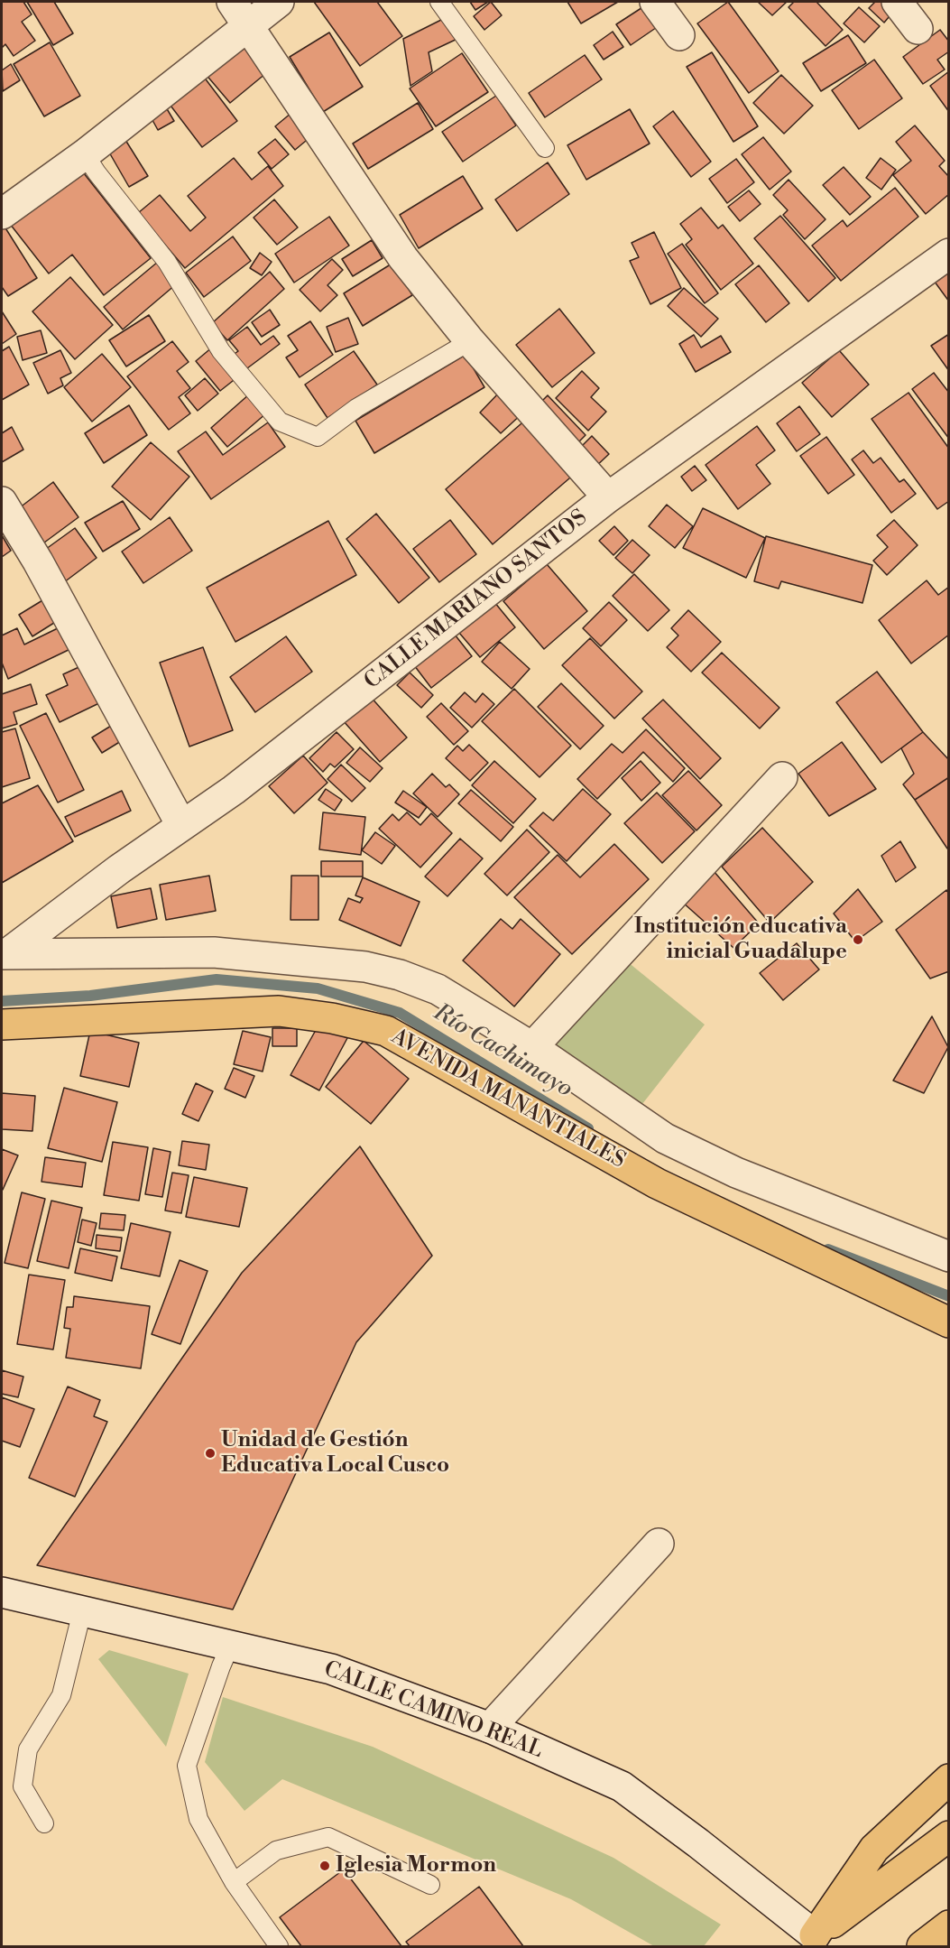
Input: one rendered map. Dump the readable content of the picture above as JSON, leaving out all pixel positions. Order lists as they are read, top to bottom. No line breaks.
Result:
{"streets":{"main road":["AVENIDA MANANTIALES"],"street":["CALLE MARIANO SANTOS","CALLE CAMINO REAL"]},"crossings":[["CALLE MARIANO SANTOS","AVENIDA MANANTIALES"]],"water":["Río Cachimayo"],"places":["Institución educativa inicial Guadalupe","Unidad de Gestión Educativa Local Cusco","Iglesia Mormon"]}
